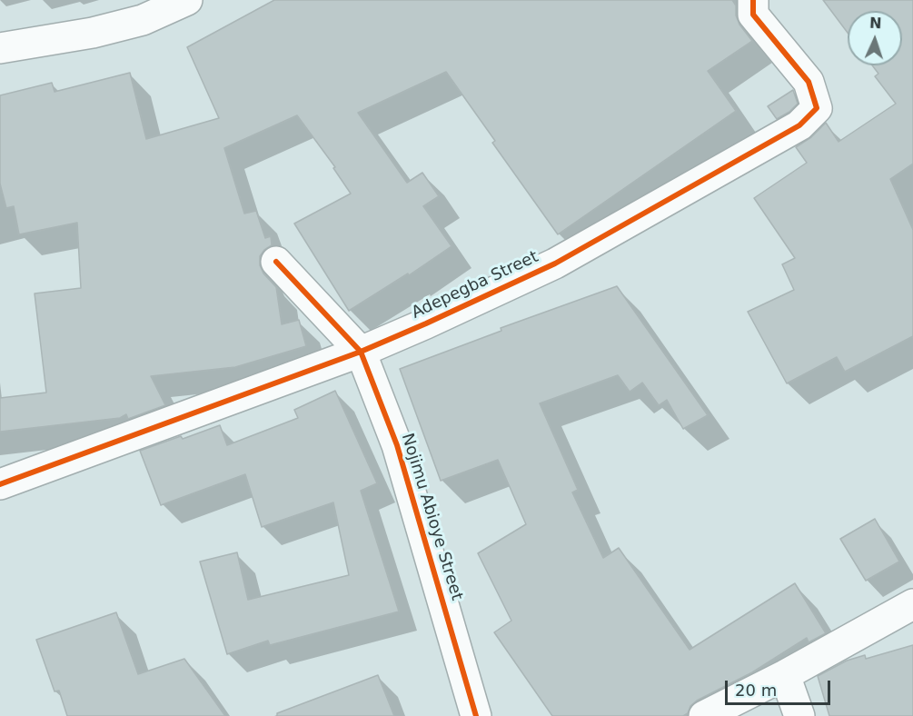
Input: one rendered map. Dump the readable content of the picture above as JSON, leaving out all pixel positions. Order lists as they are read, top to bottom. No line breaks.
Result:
{"streets":{"street":["Adepegba Street","Nojimu Abioye Street"]},"crossings":[["Adepegba Street","Nojimu Abioye Street"]],"scale_bar":"20 m","north":"top"}
